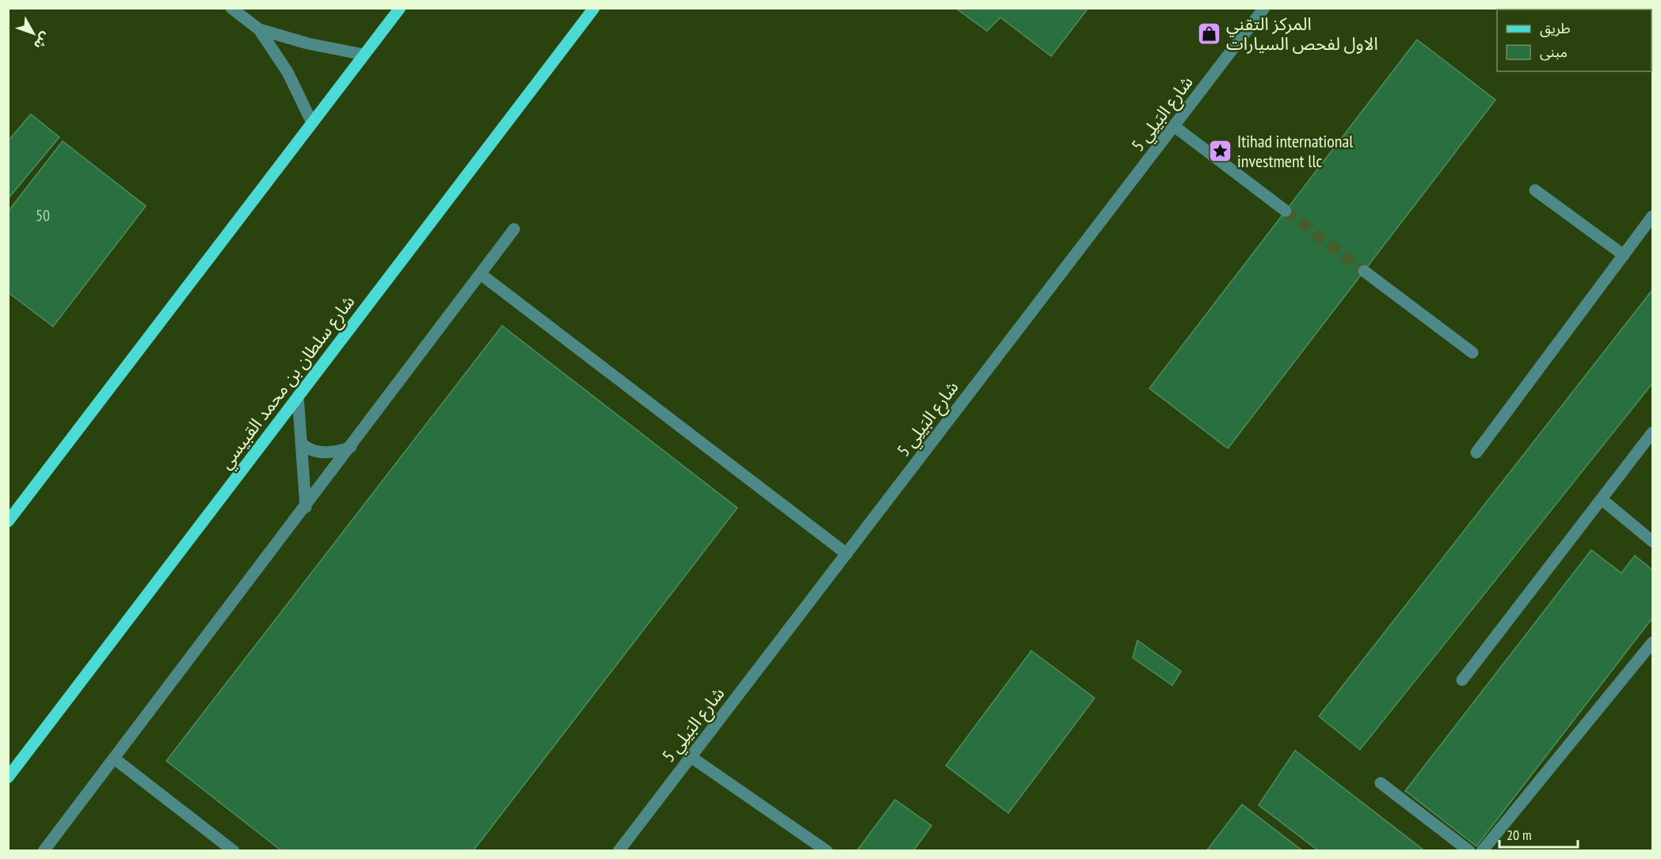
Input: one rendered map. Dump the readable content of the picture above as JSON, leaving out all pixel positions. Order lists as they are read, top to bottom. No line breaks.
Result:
{"streets":{"main road":["شارع سلطان بن محمد القبيسي"],"street":["شارع البَيلِي 5"]},"places":{"shop":["المركز التقني الاول لفحص السيارات"],"place":["Itihad international investment llc"]},"house_numbers":["50"],"legend":["طريق","مبنى"],"scale_bar":"20 m","north":"bottom right"}
